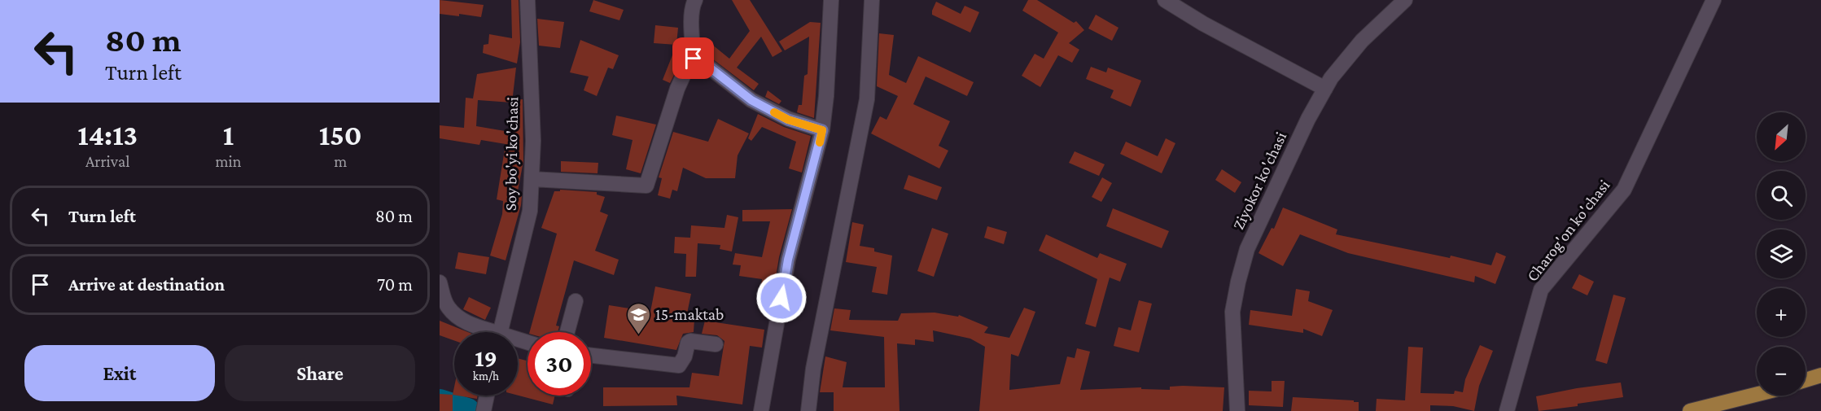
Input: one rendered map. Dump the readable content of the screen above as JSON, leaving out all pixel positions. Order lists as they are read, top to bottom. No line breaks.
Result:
{"streets":{"street":["Soy bo'yi ko'chasi","Ziyokor ko'chasi","Charog'on ko'chasi"]},"places":{"school or university":["15-maktab"]},"north":"bottom left","page":{"turn":["80 m","Turn left"],"eta":["14:13","Arrival","1","min","150","m"],"map_buttons":["+","−"],"list":[{"name":"Turn left","value":"80 m"},{"name":"Arrive at destination","value":"70 m"}],"speed":"19 km/h","limit":"30","buttons":["Exit","Share"]}}
